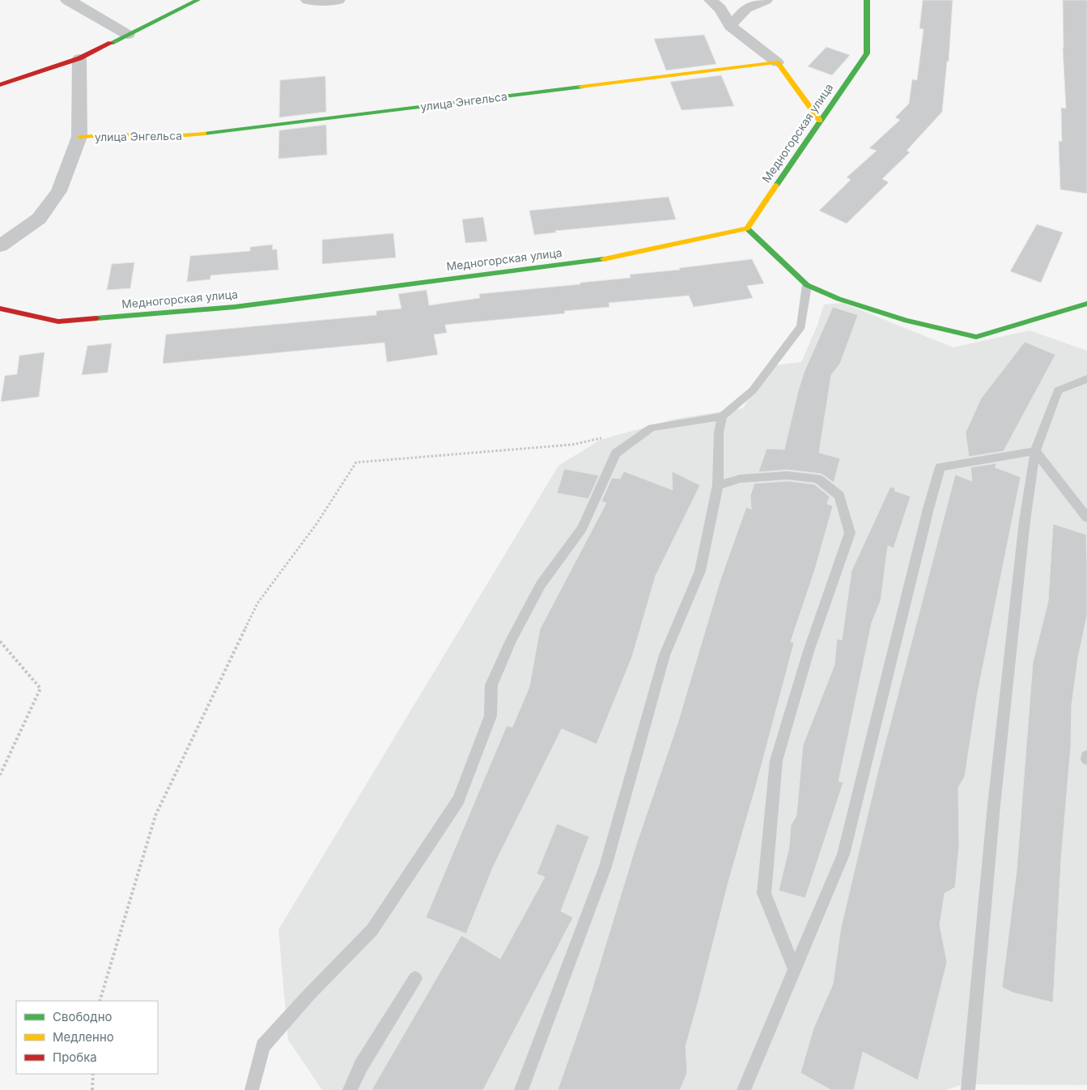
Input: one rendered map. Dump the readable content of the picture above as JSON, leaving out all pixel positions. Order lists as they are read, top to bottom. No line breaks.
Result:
{"streets":{"street":["улица Энгельса","Медногорская улица"]},"legend":["Свободно","Медленно","Пробка"]}
